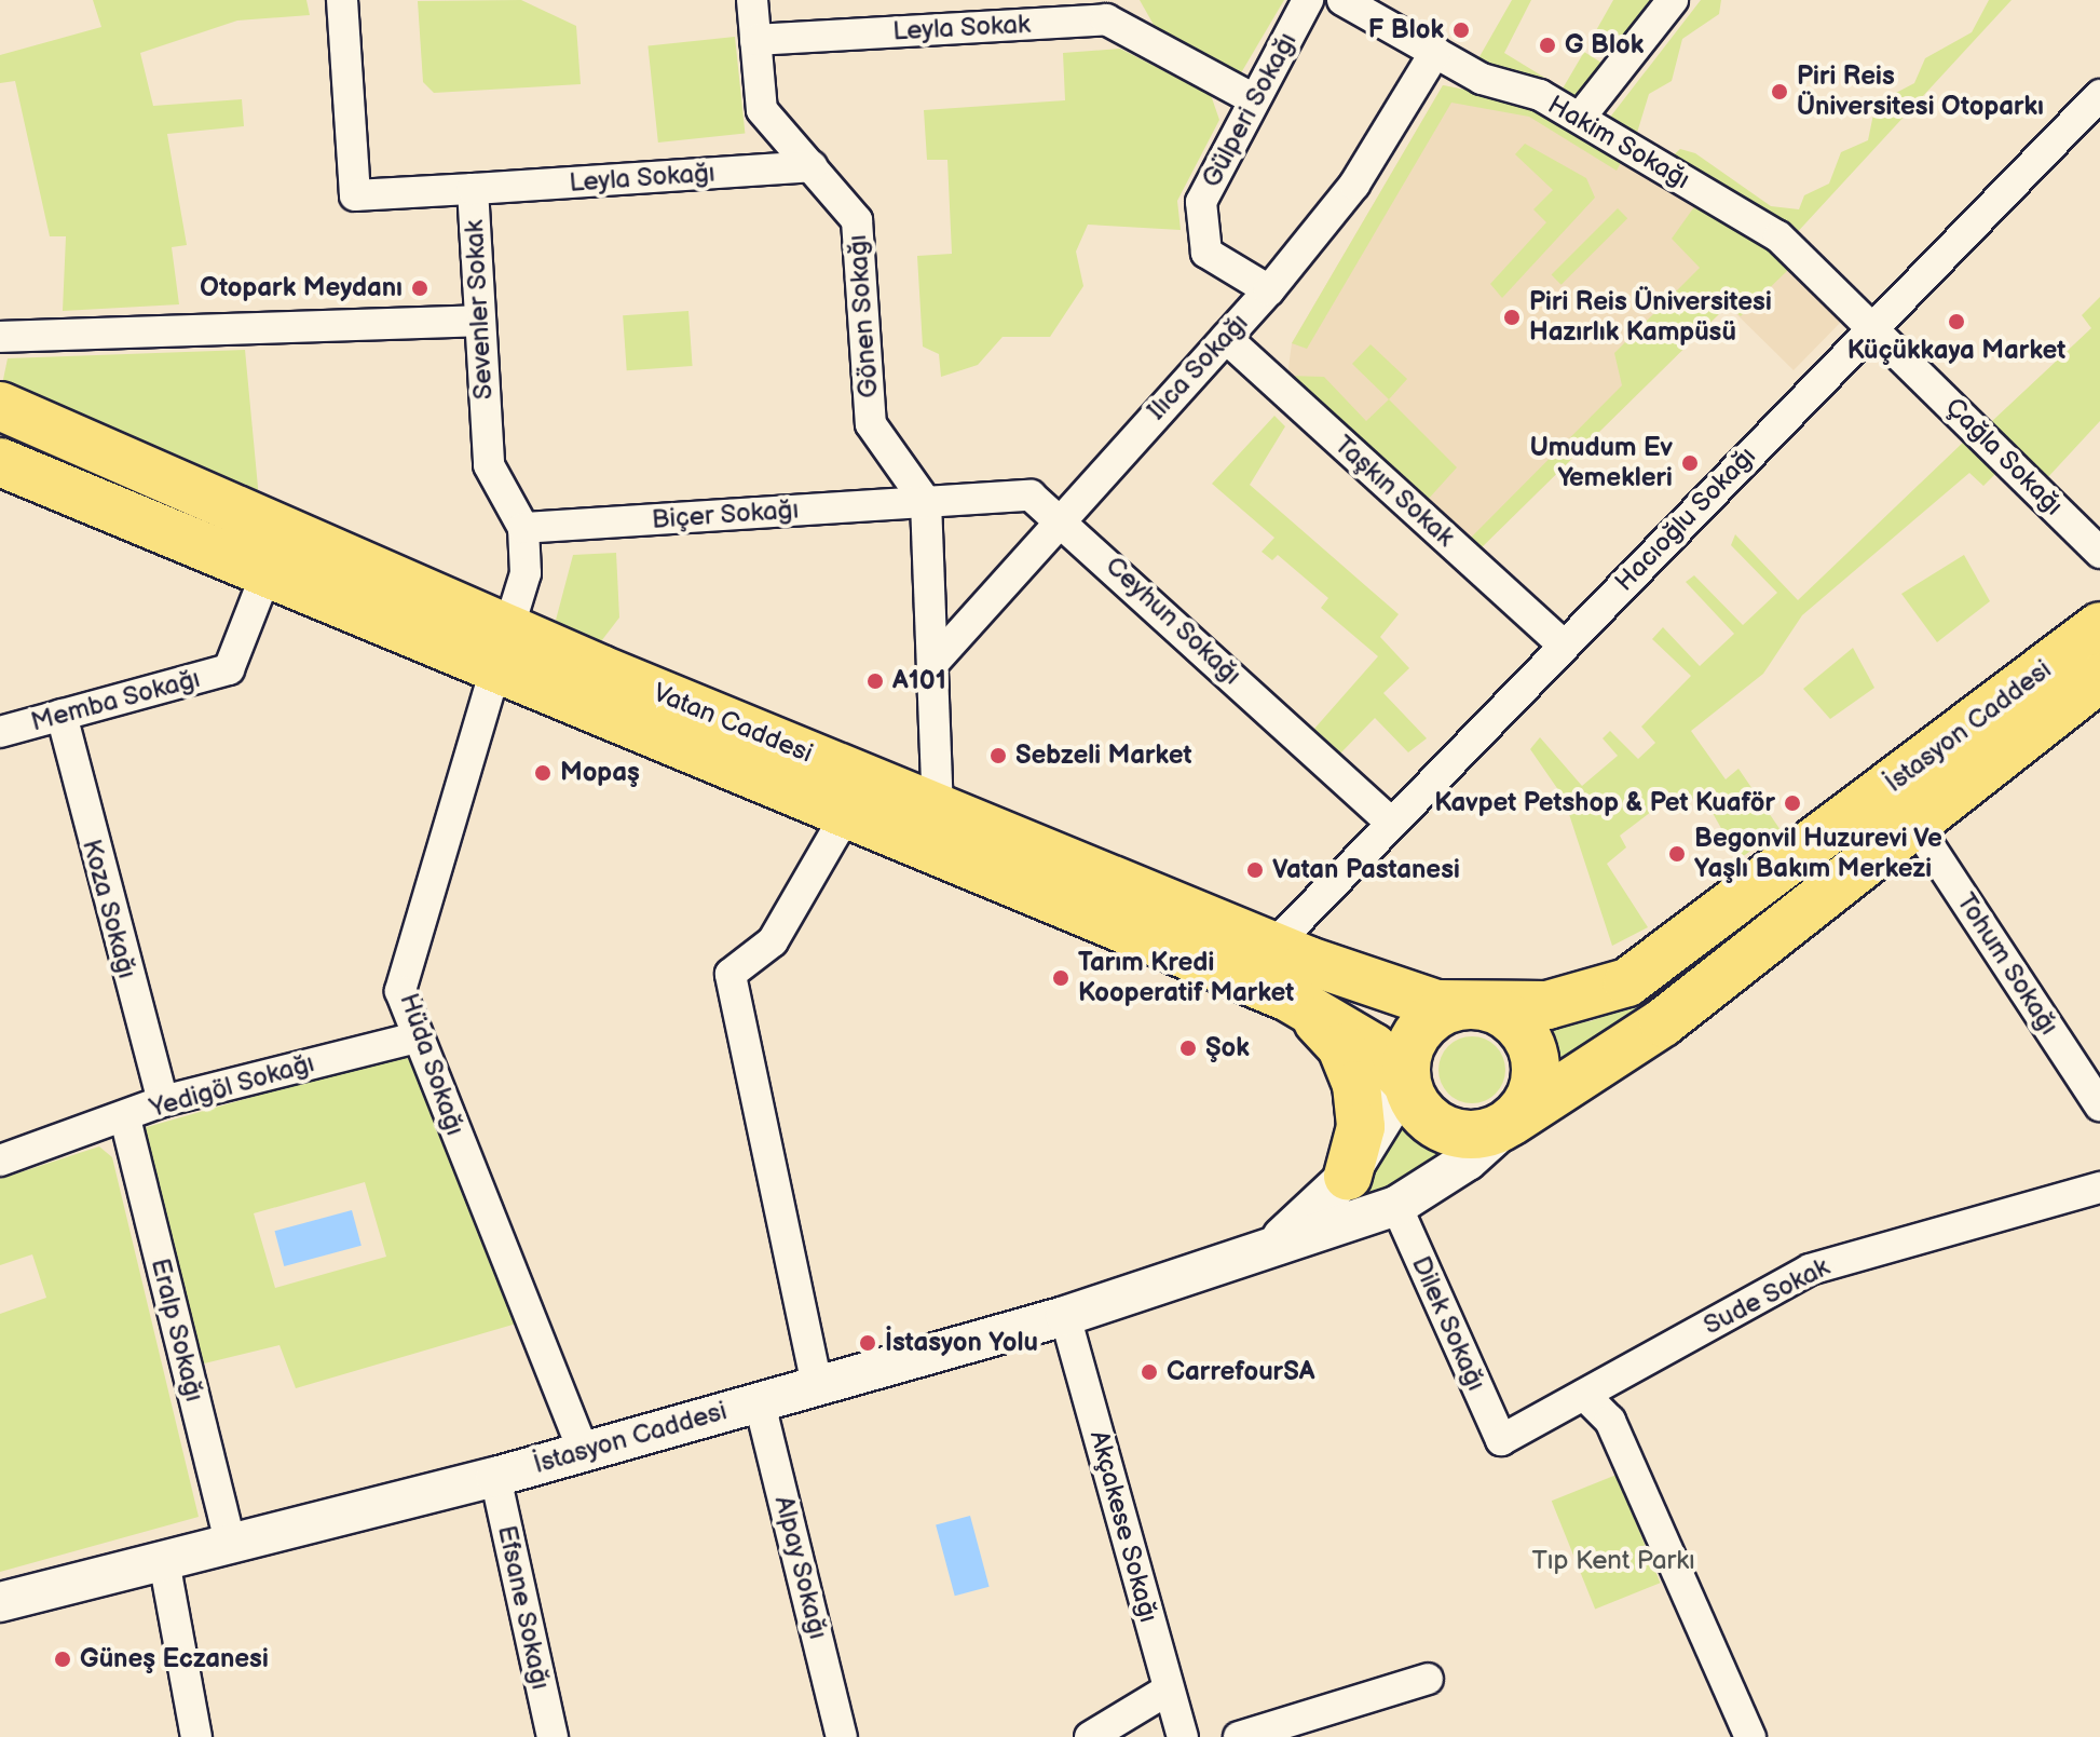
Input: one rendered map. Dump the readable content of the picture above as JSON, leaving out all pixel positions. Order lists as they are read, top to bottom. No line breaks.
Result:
{"streets":{"main road":["Vatan Caddesi","İstasyon Caddesi"],"street":["Leyla Sokak","Gülperi Sokağı","Hakim Sokağı","Leyla Sokağı","Sevenler Sokak","Gönen Sokağı","Ilıca Sokağı","Çağla Sokağı","Taşkın Sokak","Biçer Sokağı","Hacıoğlu Sokağı","Ceyhun Sokağı","Memba Sokağı","Koza Sokağı","Tohum Sokağı","Hüda Sokağı","Yedigöl Sokağı","Sude Sokak","Dilek Sokağı","Eralp Sokağı","Akçakese Sokağı","Alpay Sokağı","Efsane Sokağı"]},"crossings":[["Leyla Sokak","Gülperi Sokağı"],["Leyla Sokak","Gönen Sokağı"],["Gülperi Sokağı","Ilıca Sokağı"],["Hakim Sokağı","Ilıca Sokağı"],["Hakim Sokağı","Çağla Sokağı"],["Hakim Sokağı","Hacıoğlu Sokağı"],["Leyla Sokağı","Sevenler Sokak"],["Leyla Sokağı","Gönen Sokağı"],["Sevenler Sokak","Biçer Sokağı"],["Sevenler Sokak","Vatan Caddesi"],["Sevenler Sokak","Hüda Sokağı"],["Gönen Sokağı","Biçer Sokağı"],["Gönen Sokağı","Ceyhun Sokağı"],["Ilıca Sokağı","Taşkın Sokak"],["Ilıca Sokağı","Ceyhun Sokağı"],["Çağla Sokağı","Hacıoğlu Sokağı"],["Taşkın Sokak","Hacıoğlu Sokağı"],["Biçer Sokağı","Ceyhun Sokağı"],["Hacıoğlu Sokağı","Ceyhun Sokağı"],["Hacıoğlu Sokağı","Vatan Caddesi"],["Memba Sokağı","Vatan Caddesi"],["Memba Sokağı","Koza Sokağı"],["Vatan Caddesi","İstasyon Caddesi"],["Vatan Caddesi","Hüda Sokağı"],["İstasyon Caddesi","Tohum Sokağı"],["İstasyon Caddesi","Hüda Sokağı"],["İstasyon Caddesi","Dilek Sokağı"],["İstasyon Caddesi","Eralp Sokağı"],["İstasyon Caddesi","Akçakese Sokağı"],["İstasyon Caddesi","Alpay Sokağı"],["İstasyon Caddesi","Efsane Sokağı"],["Koza Sokağı","Yedigöl Sokağı"],["Hüda Sokağı","Yedigöl Sokağı"],["Yedigöl Sokağı","Eralp Sokağı"],["Sude Sokak","Dilek Sokağı"]],"parks":["Tıp Kent Parkı"],"places":["F Blok","G Blok","Piri Reis Üniversitesi Otoparkı","Otopark Meydanı","Piri Reis Üniversitesi Hazırlık Kampüsü","Küçükkaya Market","Umudum Ev Yemekleri","A101","Sebzeli Market","Mopaş","Kavpet Petshop & Pet Kuaför","Begonvil Huzurevi Ve Yaşlı Bakım Merkezi","Vatan Pastanesi","Tarım Kredi Kooperatif Market","Şok","İstasyon Yolu","CarrefourSA","Güneş Eczanesi"]}
